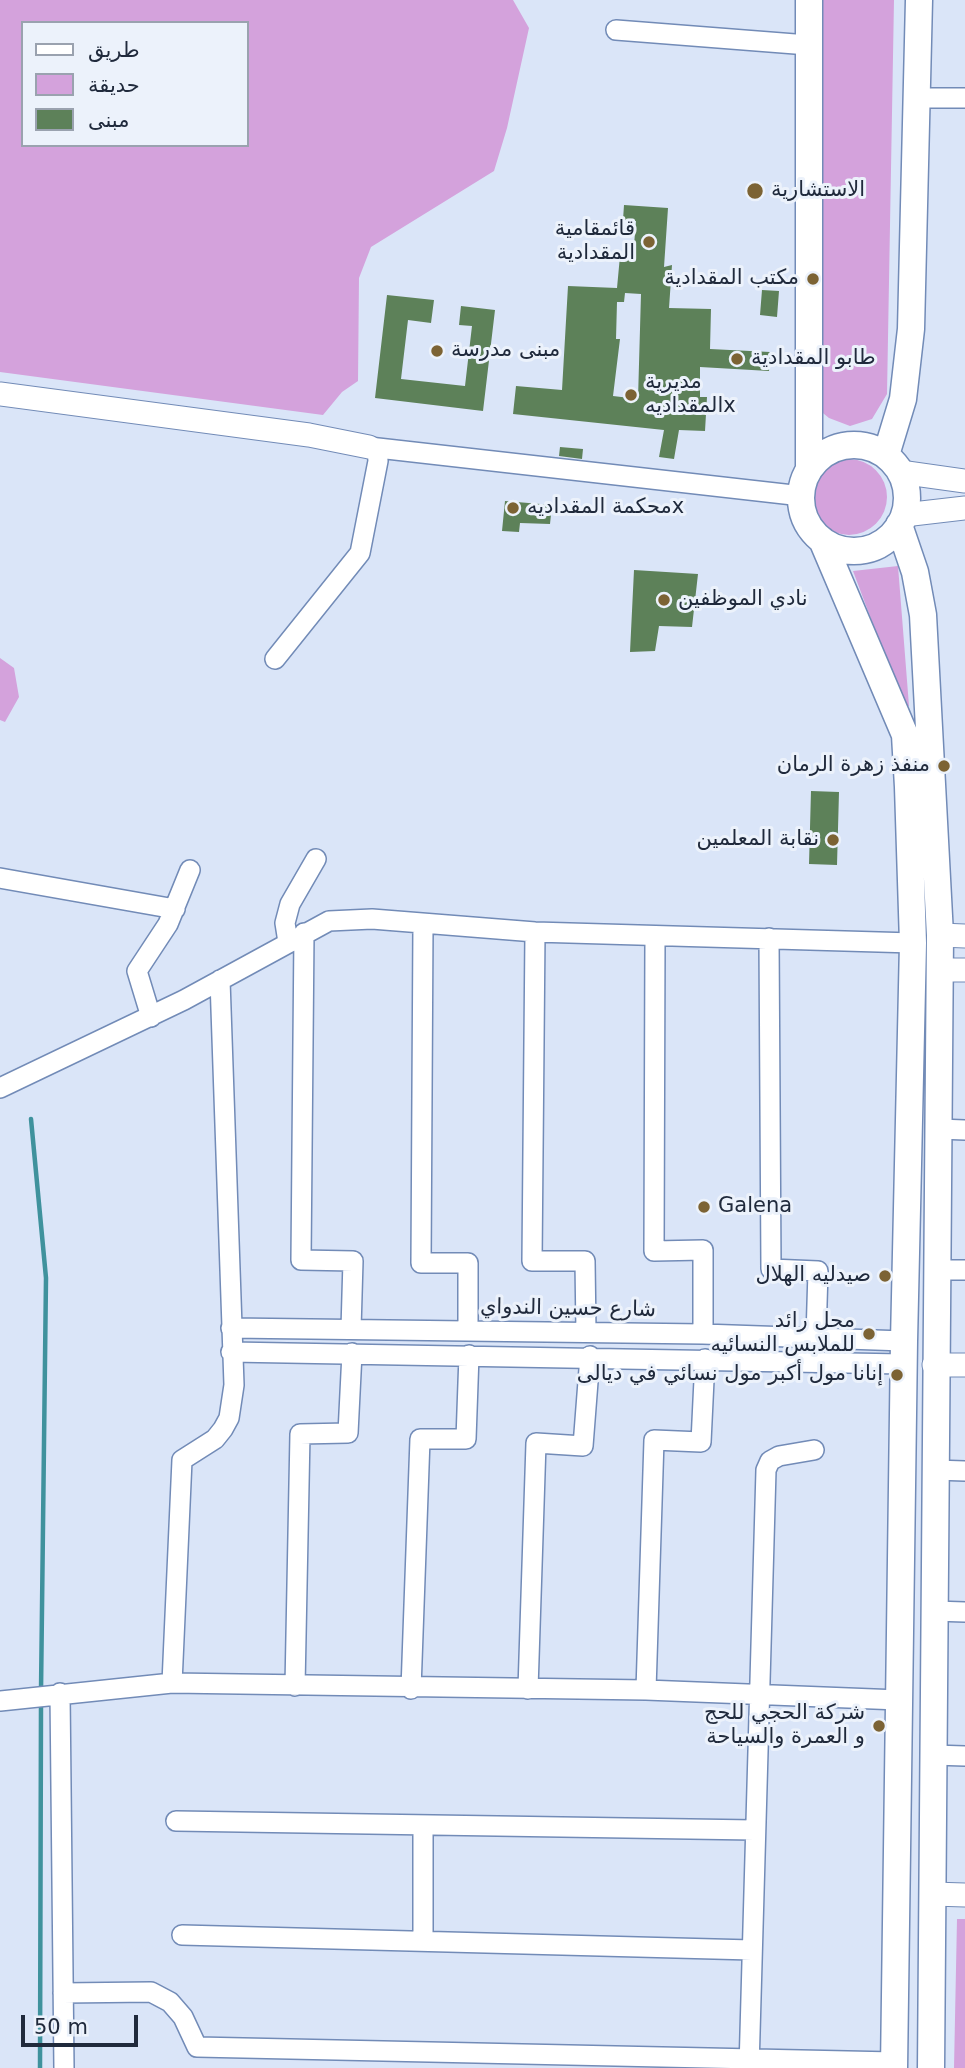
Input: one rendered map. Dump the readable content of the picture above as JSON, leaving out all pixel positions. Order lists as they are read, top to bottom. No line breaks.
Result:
{"streets":{"street":["شارع حسين الندواي"]},"places":["الاستشارية","قائمقامية المقدادية","مكتب المقدادية","مبنى مدرسة","طابو المقدادية","مديرية المقداديهx","محكمة المقداديهx","نادي الموظفين","منفذ زهرة الرمان","نقابة المعلمين","Galena","صيدليه الهلال","محل رائد للملابس النسائيه","إنانا مول أكبر مول نسائي في ديالى","شركة الحجي للحج و العمرة والسياحة"],"legend":["طريق","حديقة","مبنى"],"scale_bar":"50 m"}
